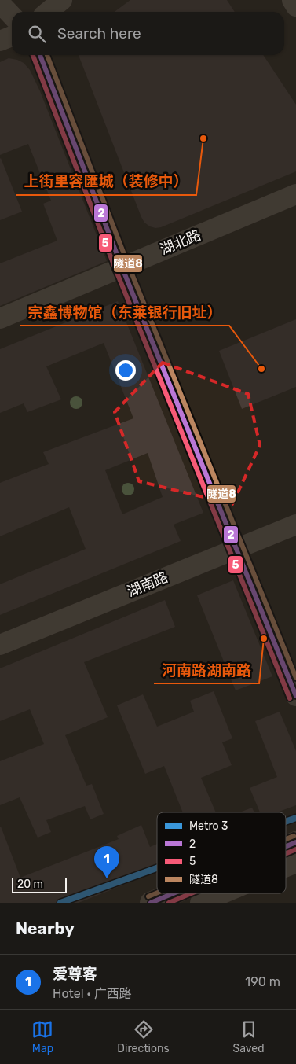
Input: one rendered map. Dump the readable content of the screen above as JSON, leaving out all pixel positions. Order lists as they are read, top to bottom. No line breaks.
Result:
{"streets":{"street":["湖北路","湖南路"]},"places":["上街里容匯城（装修中）","宗鑫博物馆（东莱银行旧址）","河南路湖南路"],"lines":["transit line 2","transit line 5","transit line 隧道8","metro line 3"],"legend":["Metro 3","2","5","隧道8"],"scale_bar":"20 m","page":{"search":"Search here","pins":"1","scale":"20 m","heading":"Nearby","list":[{"mark":"1","name":"爱尊客","note":"Hotel · 广西路","value":"190 m"}],"nav":["Map","Directions","Saved"]}}
